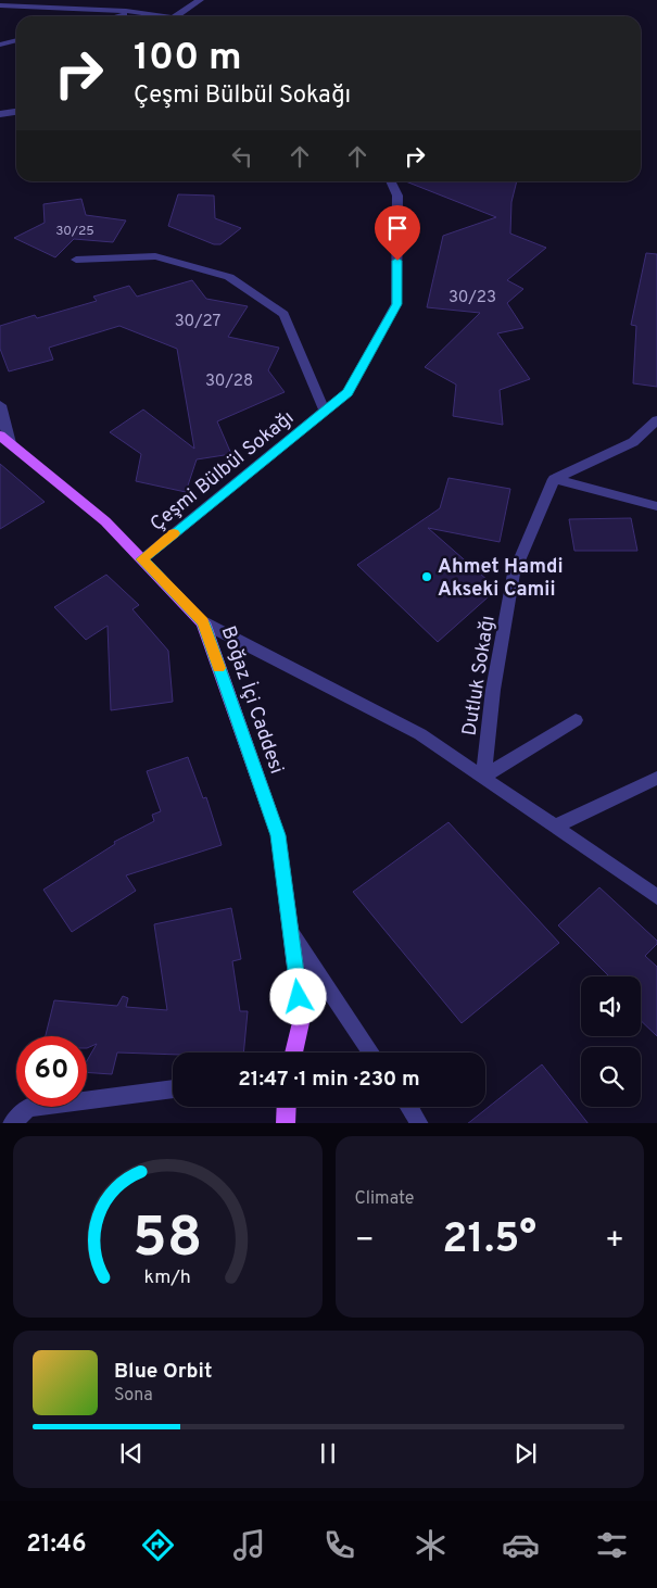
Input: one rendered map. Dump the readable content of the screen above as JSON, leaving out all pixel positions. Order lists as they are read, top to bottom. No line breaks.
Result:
{"streets":{"main road":["Boğaz İçi Caddesi"],"street":["Çeşmi Bülbül Sokağı","Dutluk Sokağı"]},"crossings":[["Çeşmi Bülbül Sokağı","Boğaz İçi Caddesi"]],"places":["Ahmet Hamdi Akseki Camii"],"house_numbers":["30/25","30/23","30/27","30/28"],"page":{"turn":["100 m","Çeşmi Bülbül Sokağı"],"limit":"60","trip":"21:47 · 1 min · 230 m","tile":"Climate","heat":["−","21.5°","+"],"song":["Blue Orbit","Sona"],"tabs":"21:46","gauge":["58","km/h"]}}
